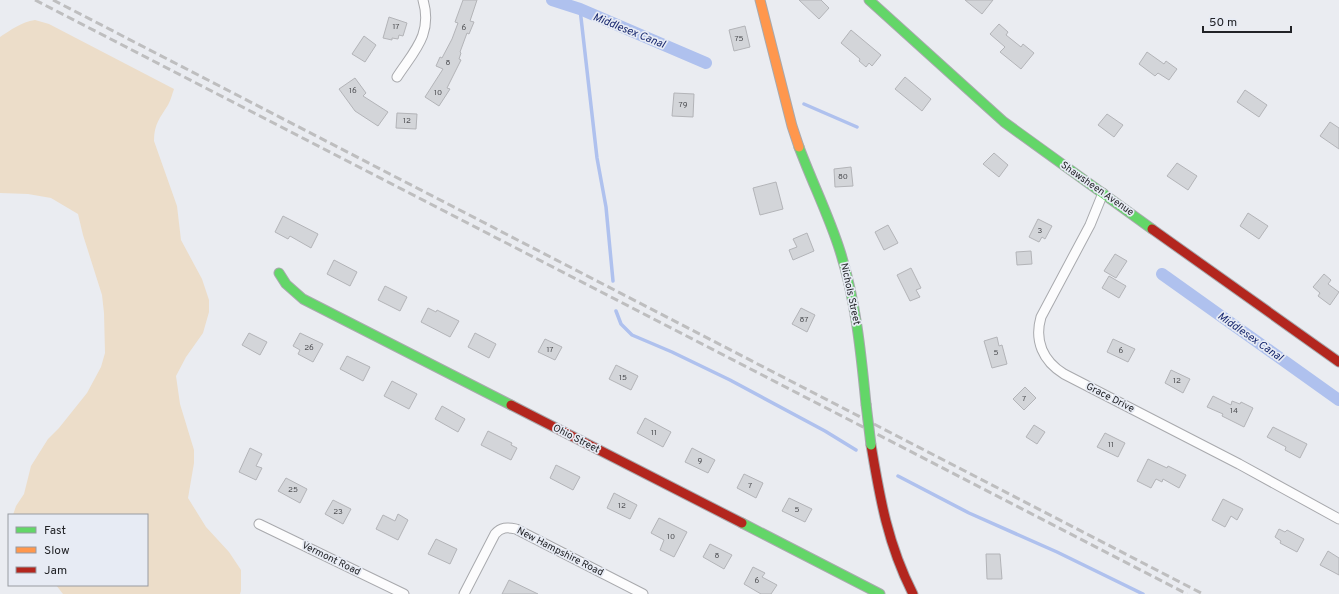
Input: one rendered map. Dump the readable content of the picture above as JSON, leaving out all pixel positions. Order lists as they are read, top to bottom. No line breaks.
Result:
{"streets":{"street":["Shawsheen Avenue","Nichols Street","Grace Drive","Ohio Street","New Hampshire Road","Vermont Road"]},"crossings":[["Shawsheen Avenue","Grace Drive"]],"water":["Middlesex Canal"],"house_numbers":["17","6","75","8","16","10","79","12","80","3","87","26","17","6","5","15","12","7","14","11","11","9","7","25","12","5","23","10","8","6"],"legend":["Fast","Slow","Jam"],"scale_bar":"50 m"}
